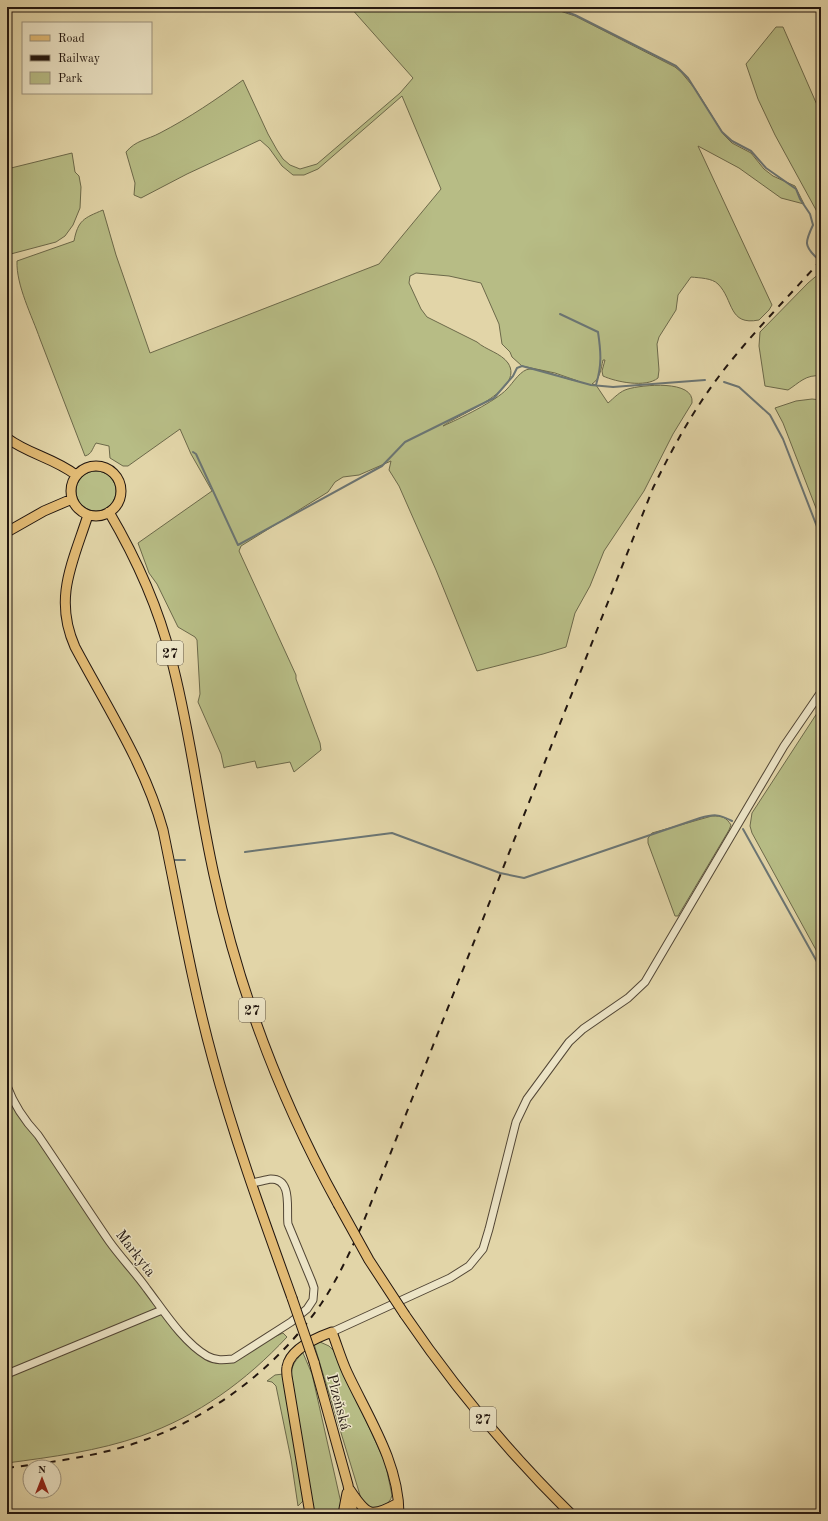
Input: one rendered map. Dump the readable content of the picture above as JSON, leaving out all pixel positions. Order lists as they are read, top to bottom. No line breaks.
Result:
{"streets":{"main road":["27","Plzeňská"],"street":["Markyta"]},"crossings":[["27","Plzeňská"],["Markyta","Plzeňská"]],"legend":["Road","Railway","Park"],"north":"top"}
